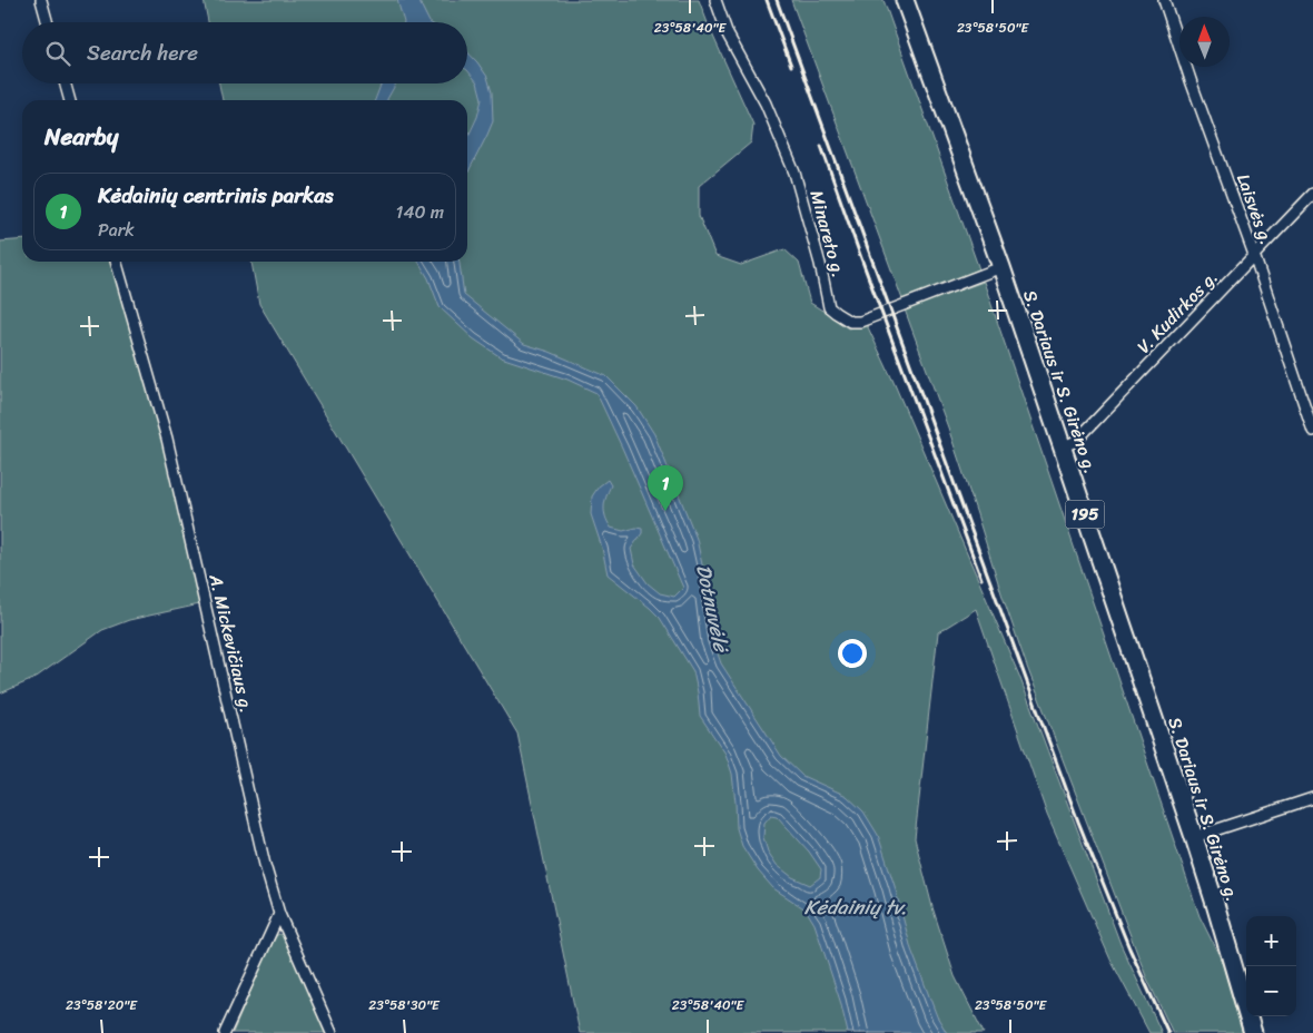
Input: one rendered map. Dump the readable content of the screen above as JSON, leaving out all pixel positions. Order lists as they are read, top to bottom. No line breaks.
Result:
{"streets":{"main road":["S. Dariaus ir S. Girėno g.","195"],"street":["Laisvės g.","Minareto g.","V. Kudirkos g.","A. Mickevičiaus g."]},"crossings":[["Laisvės g.","V. Kudirkos g."],["Minareto g.","S. Dariaus ir S. Girėno g."],["V. Kudirkos g.","S. Dariaus ir S. Girėno g."]],"water":["Dotnuvėlė","Kėdainių tv."],"north":"top","page":{"search":"Search here","heading":"Nearby","list":[{"mark":"1","name":"Kėdainių centrinis parkas","note":"Park","value":"140 m"}],"pins":"1","map_buttons":["+","−"]},"coordinates":["23°58'40\"E","23°58'50\"E","23°58'20\"E","23°58'30\"E"]}
